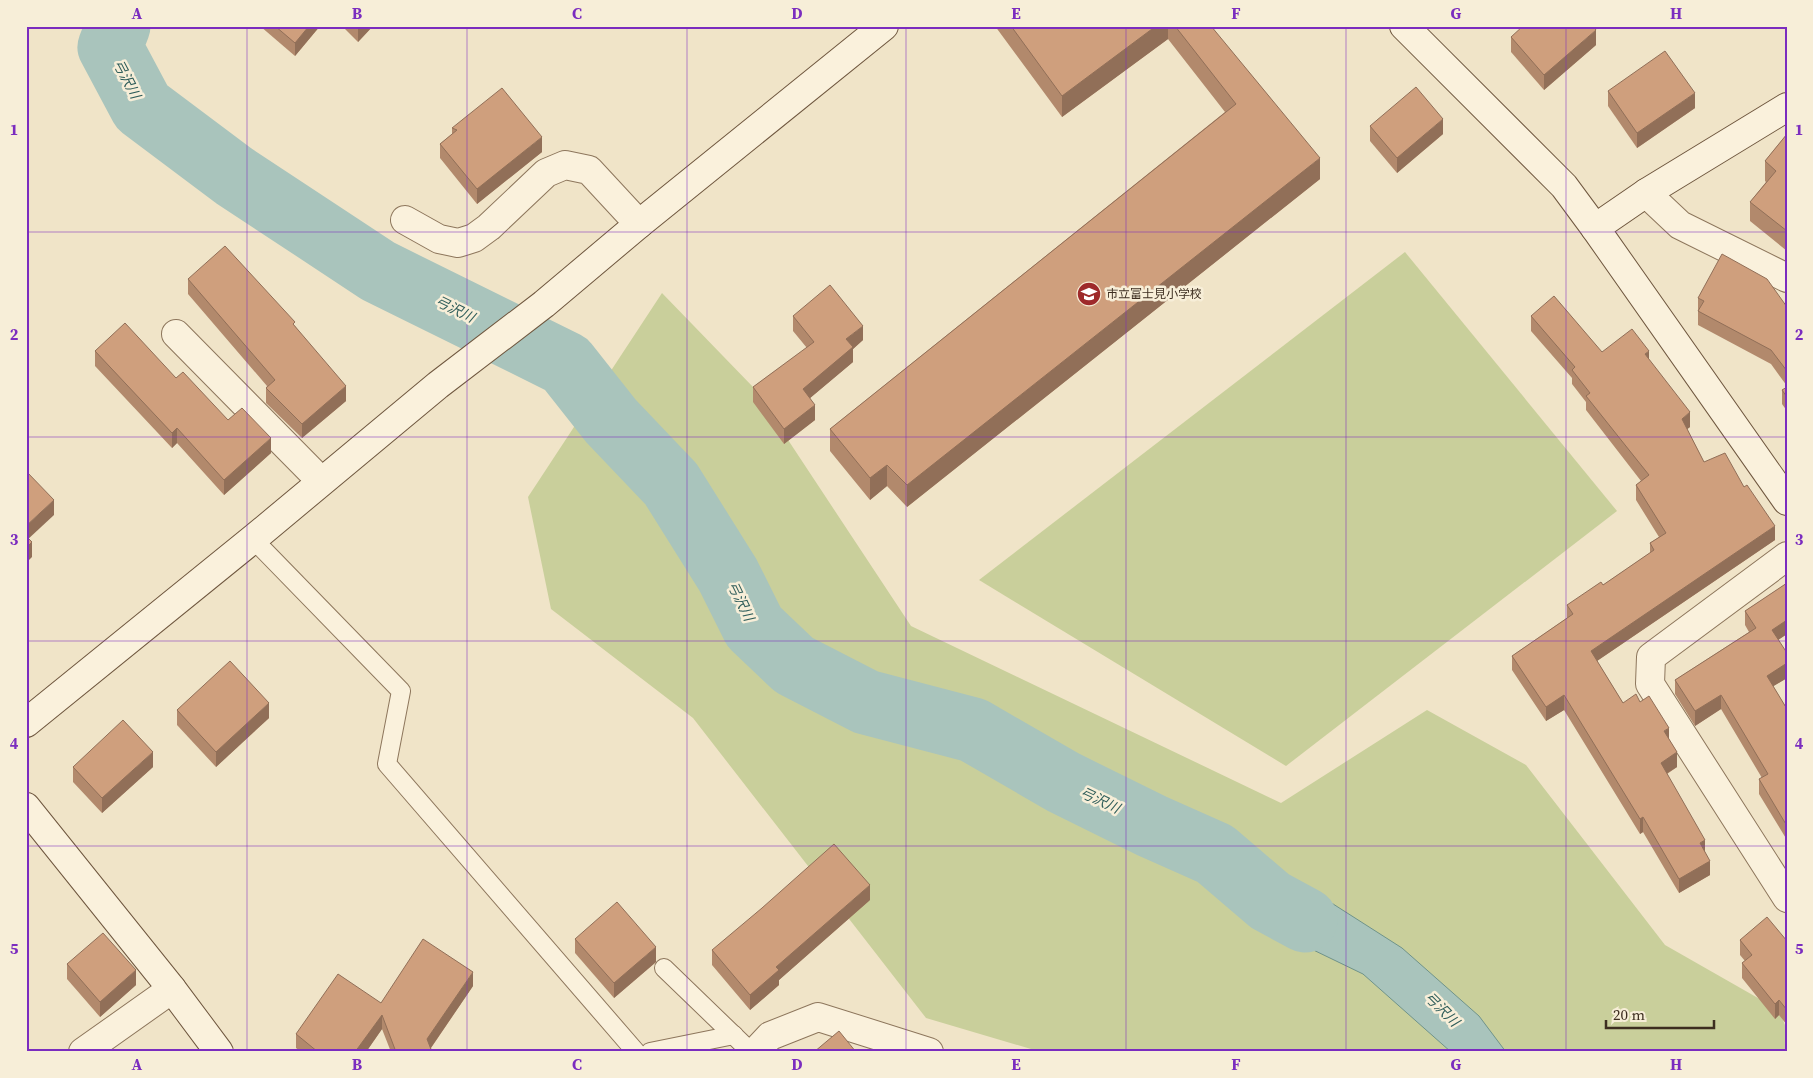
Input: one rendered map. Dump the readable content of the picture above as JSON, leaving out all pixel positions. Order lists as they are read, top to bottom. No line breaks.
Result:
{"water":["弓沢川"],"places":{"school or university":["市立富士見小学校"]},"scale_bar":"20 m","grid":{"columns":["A","B","C","D","E","F","G","H"],"rows":["1","2","3","4","5"]}}
